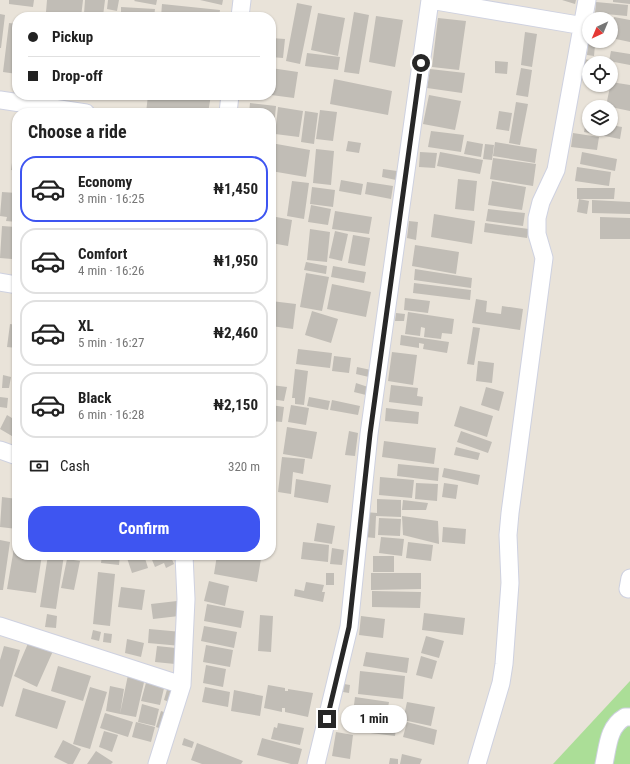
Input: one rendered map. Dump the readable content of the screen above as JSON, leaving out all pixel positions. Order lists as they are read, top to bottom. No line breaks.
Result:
{"north":"bottom left","page":{"banner":["Pickup","Drop-off"],"heading":"Choose a ride","list":[{"name":"Economy","note":"3 min · 16:25","value":"₦1,450"},{"name":"Comfort","note":"4 min · 16:26","value":"₦1,950"},{"name":"XL","note":"5 min · 16:27","value":"₦2,460"},{"name":"Black","note":"6 min · 16:28","value":"₦2,150"}],"pay":["Cash","320 m"],"buttons":"Confirm","bubble":"1 min"}}
